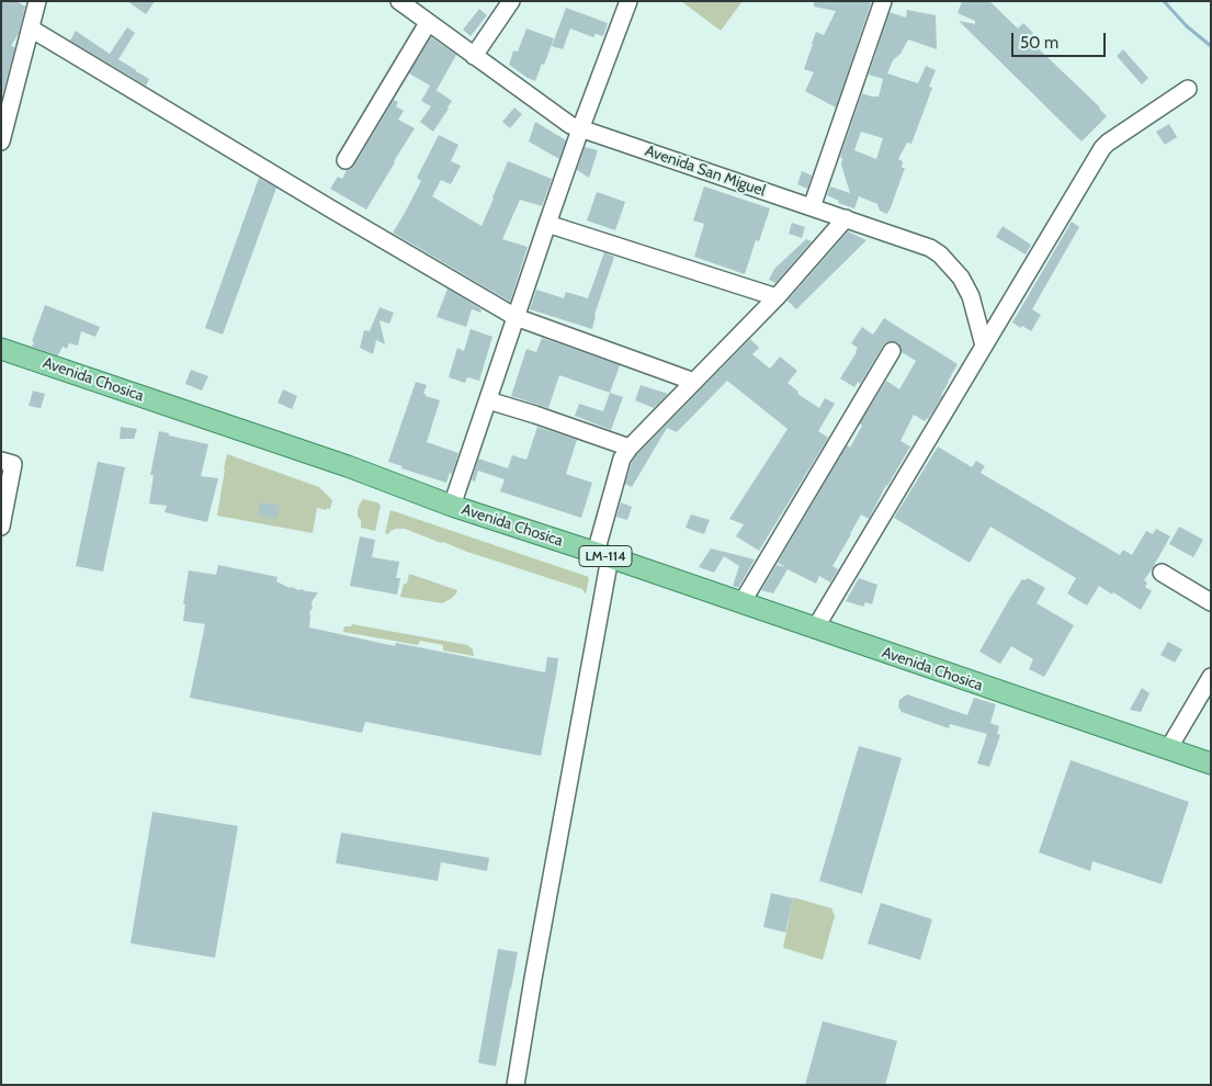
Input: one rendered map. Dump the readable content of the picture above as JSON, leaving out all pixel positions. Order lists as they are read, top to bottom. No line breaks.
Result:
{"streets":{"main road":["Avenida Chosica","LM-114"],"street":["Avenida San Miguel"]},"scale_bar":"50 m"}
